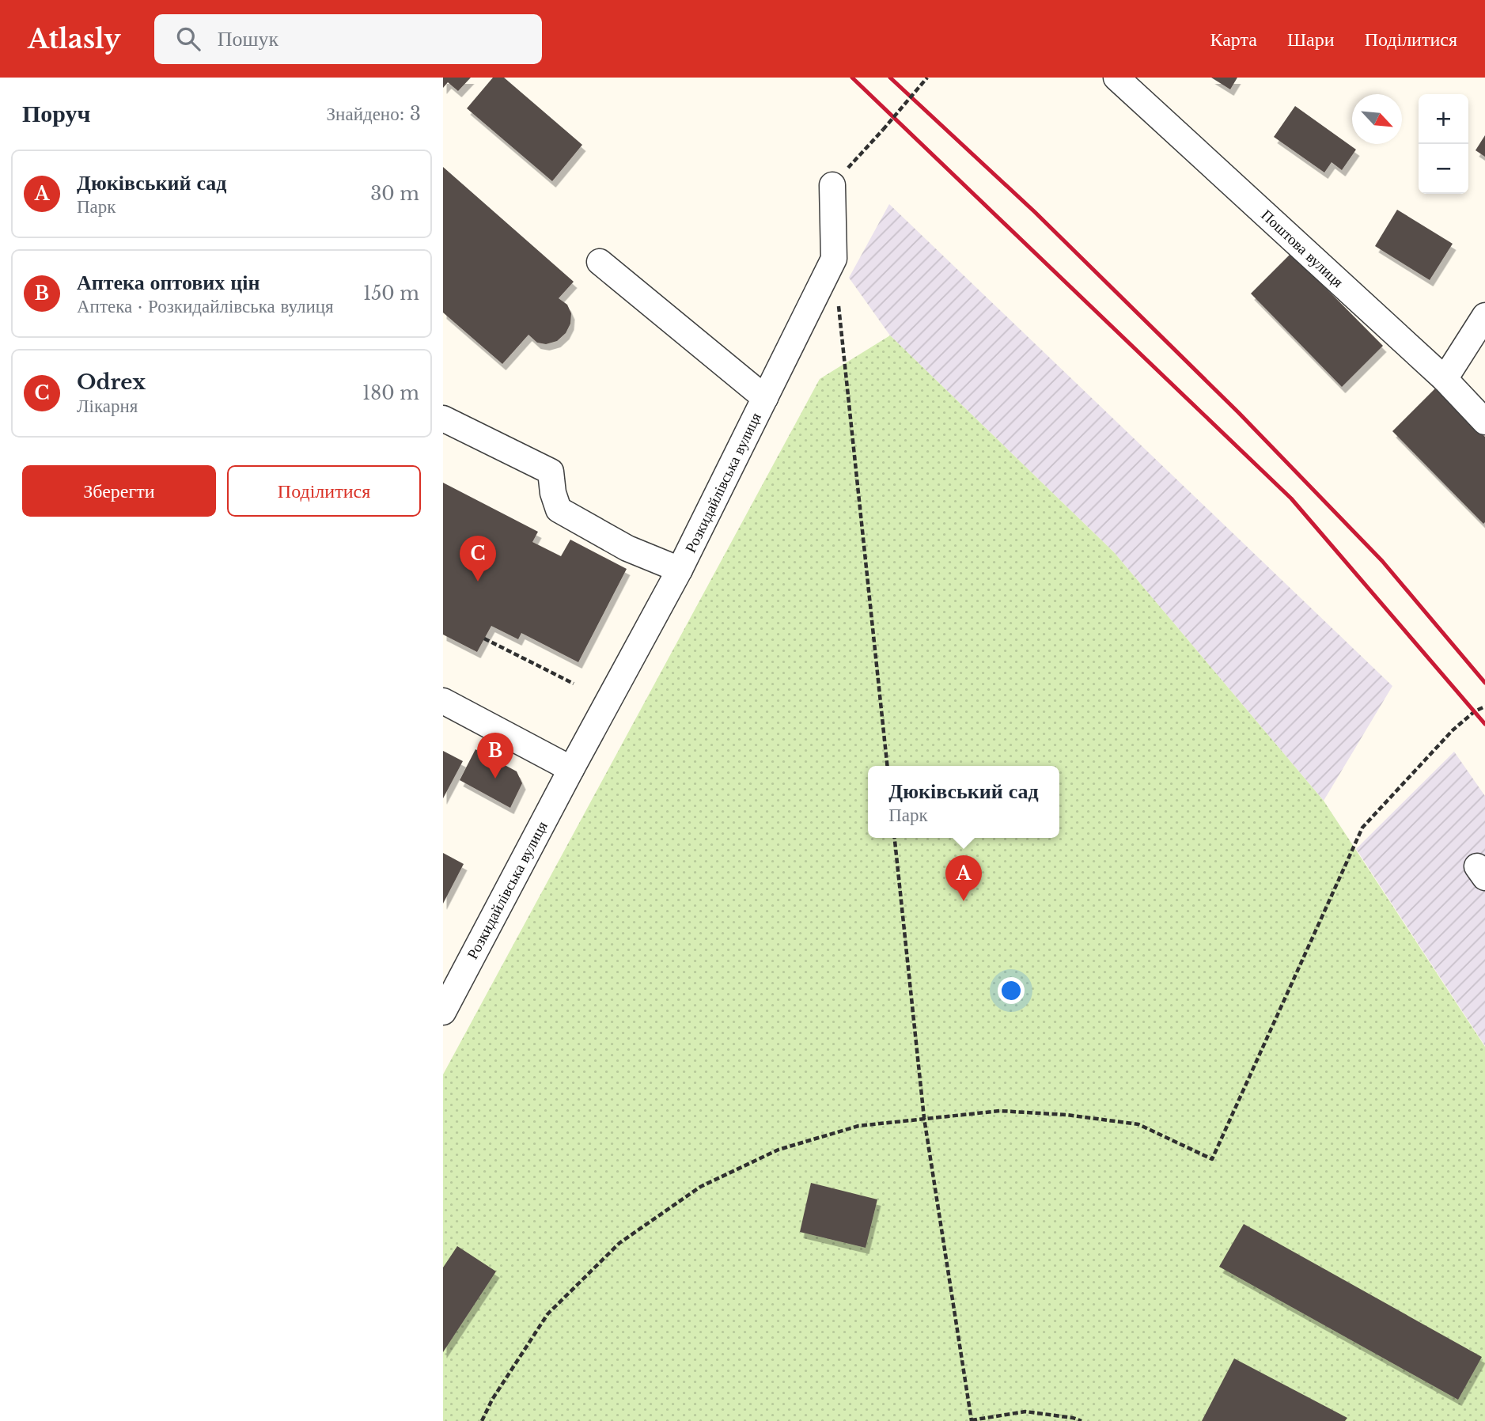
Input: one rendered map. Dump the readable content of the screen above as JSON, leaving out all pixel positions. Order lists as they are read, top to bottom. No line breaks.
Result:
{"streets":{"street":["Поштова вулиця","Розкидайлівська вулиця"]},"north":"bottom right","page":{"header":"Atlasly","search":"Пошук","nav":["Карта","Шари","Поділитися"],"heading":["Поруч","Знайдено: 3"],"map_buttons":["+","−"],"list":[{"mark":"A","name":"Дюківський сад","note":"Парк","value":"30 m"},{"mark":"B","name":"Аптека оптових цін","note":"Аптека · Розкидайлівська вулиця","value":"150 m"},{"mark":"C","name":"Odrex","note":"Лікарня","value":"180 m"}],"buttons":["Зберегти","Поділитися"],"pins":["C","B","A"],"popup":["Дюківський сад","Парк"]}}
